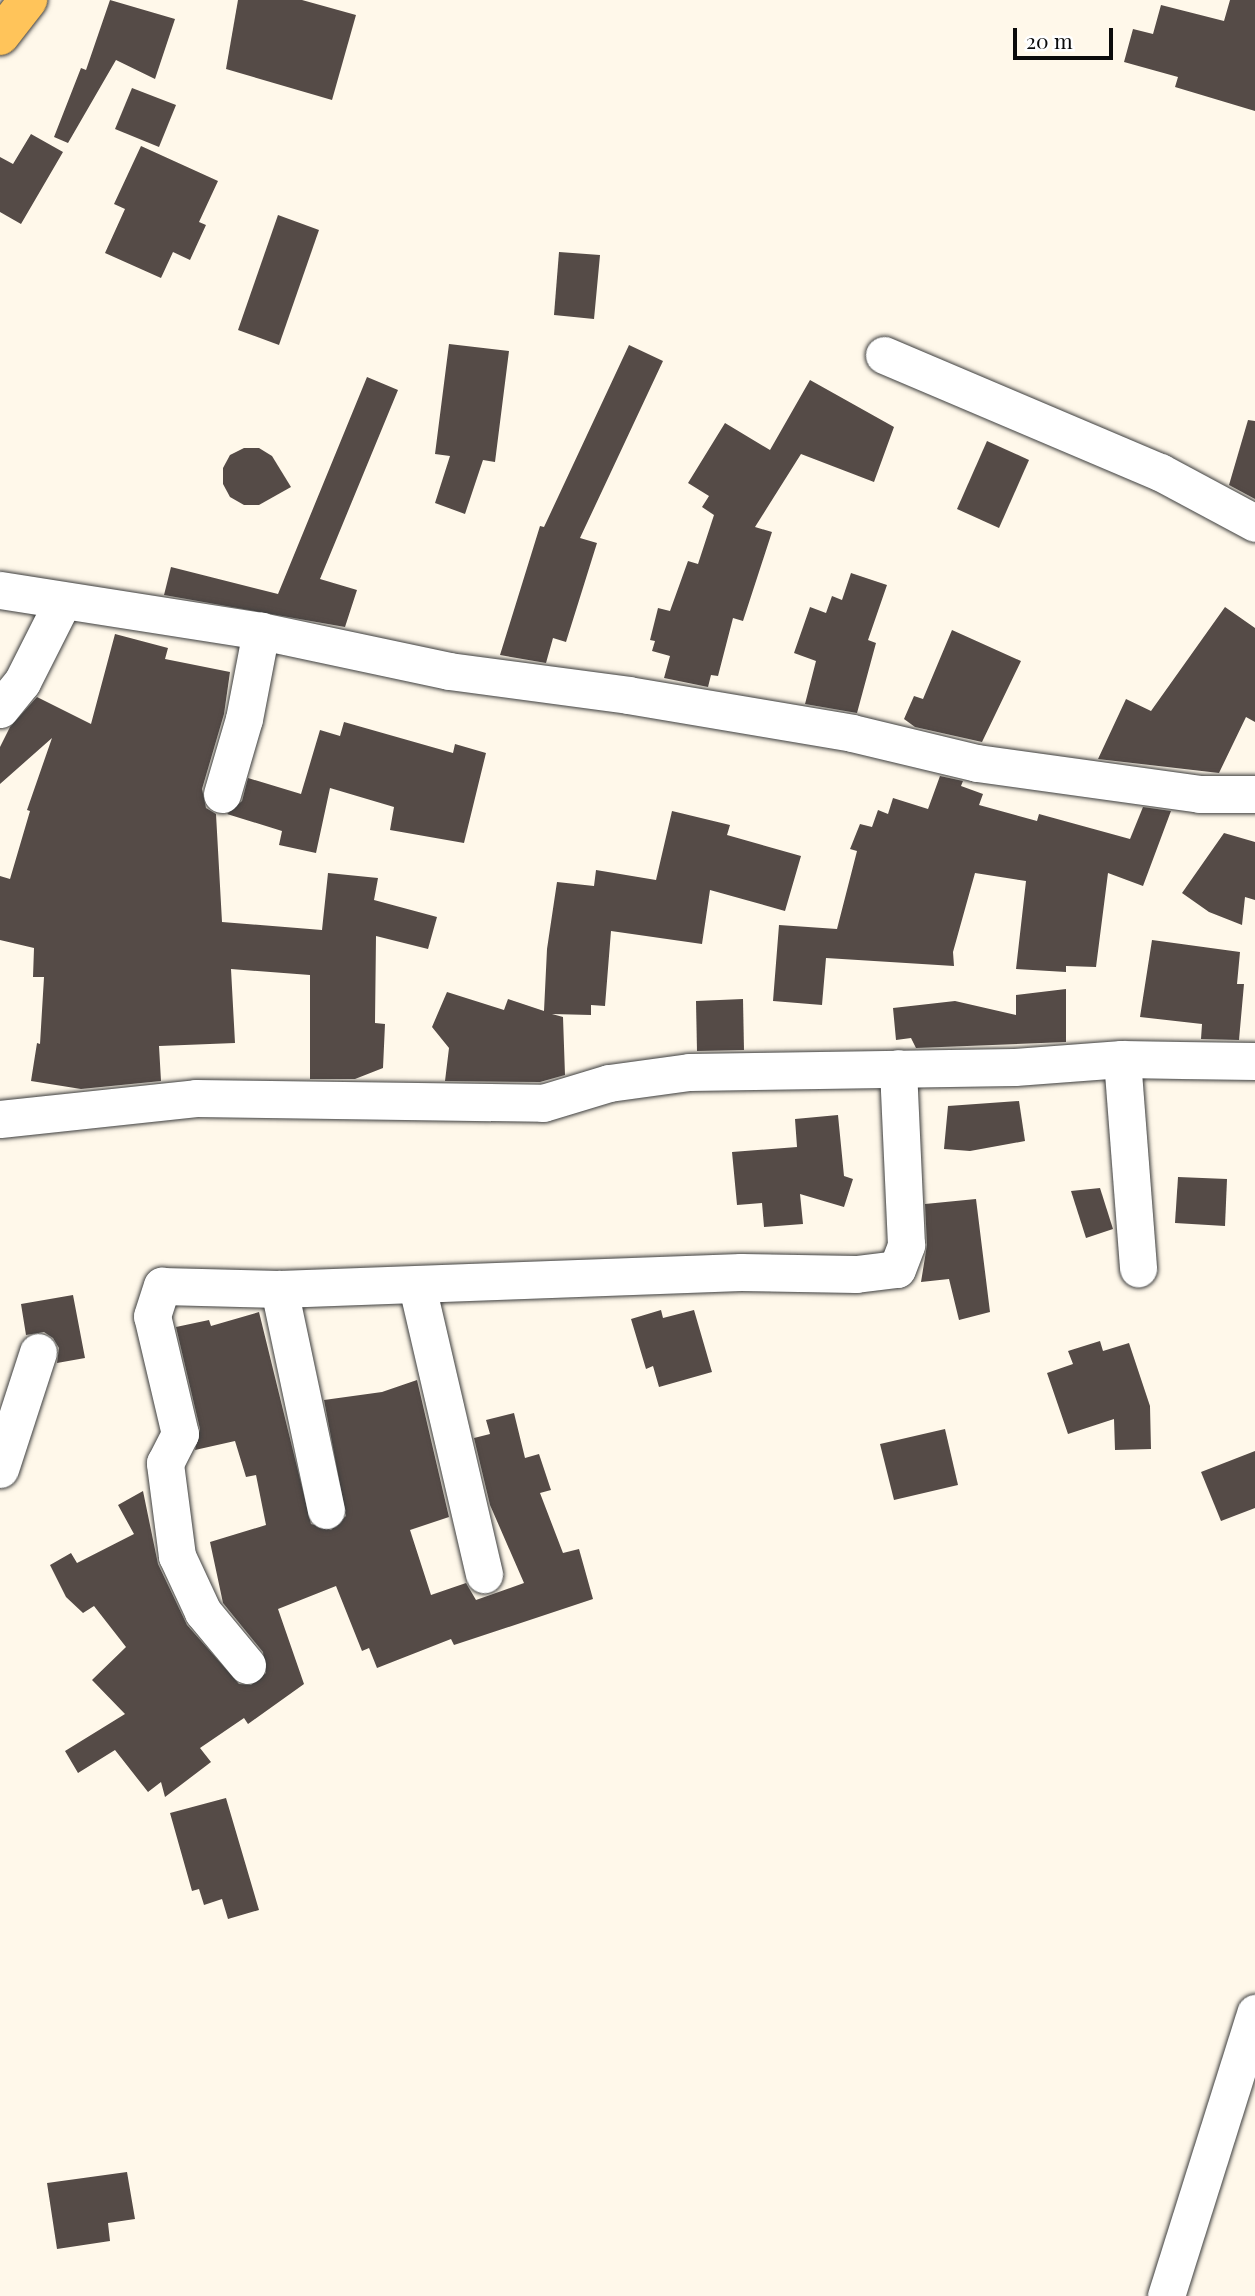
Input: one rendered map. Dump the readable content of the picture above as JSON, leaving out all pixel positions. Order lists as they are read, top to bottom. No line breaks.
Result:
{"scale_bar":"20 m"}
